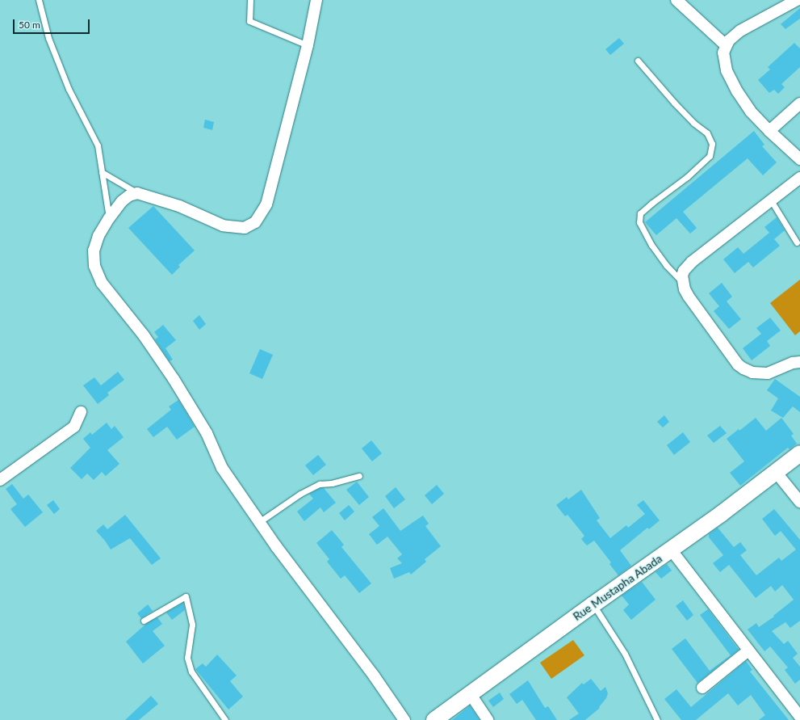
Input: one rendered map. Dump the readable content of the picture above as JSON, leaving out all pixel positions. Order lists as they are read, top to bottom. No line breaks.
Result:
{"streets":{"main road":["Rue Mustapha Abada"]},"scale_bar":"50 m"}
